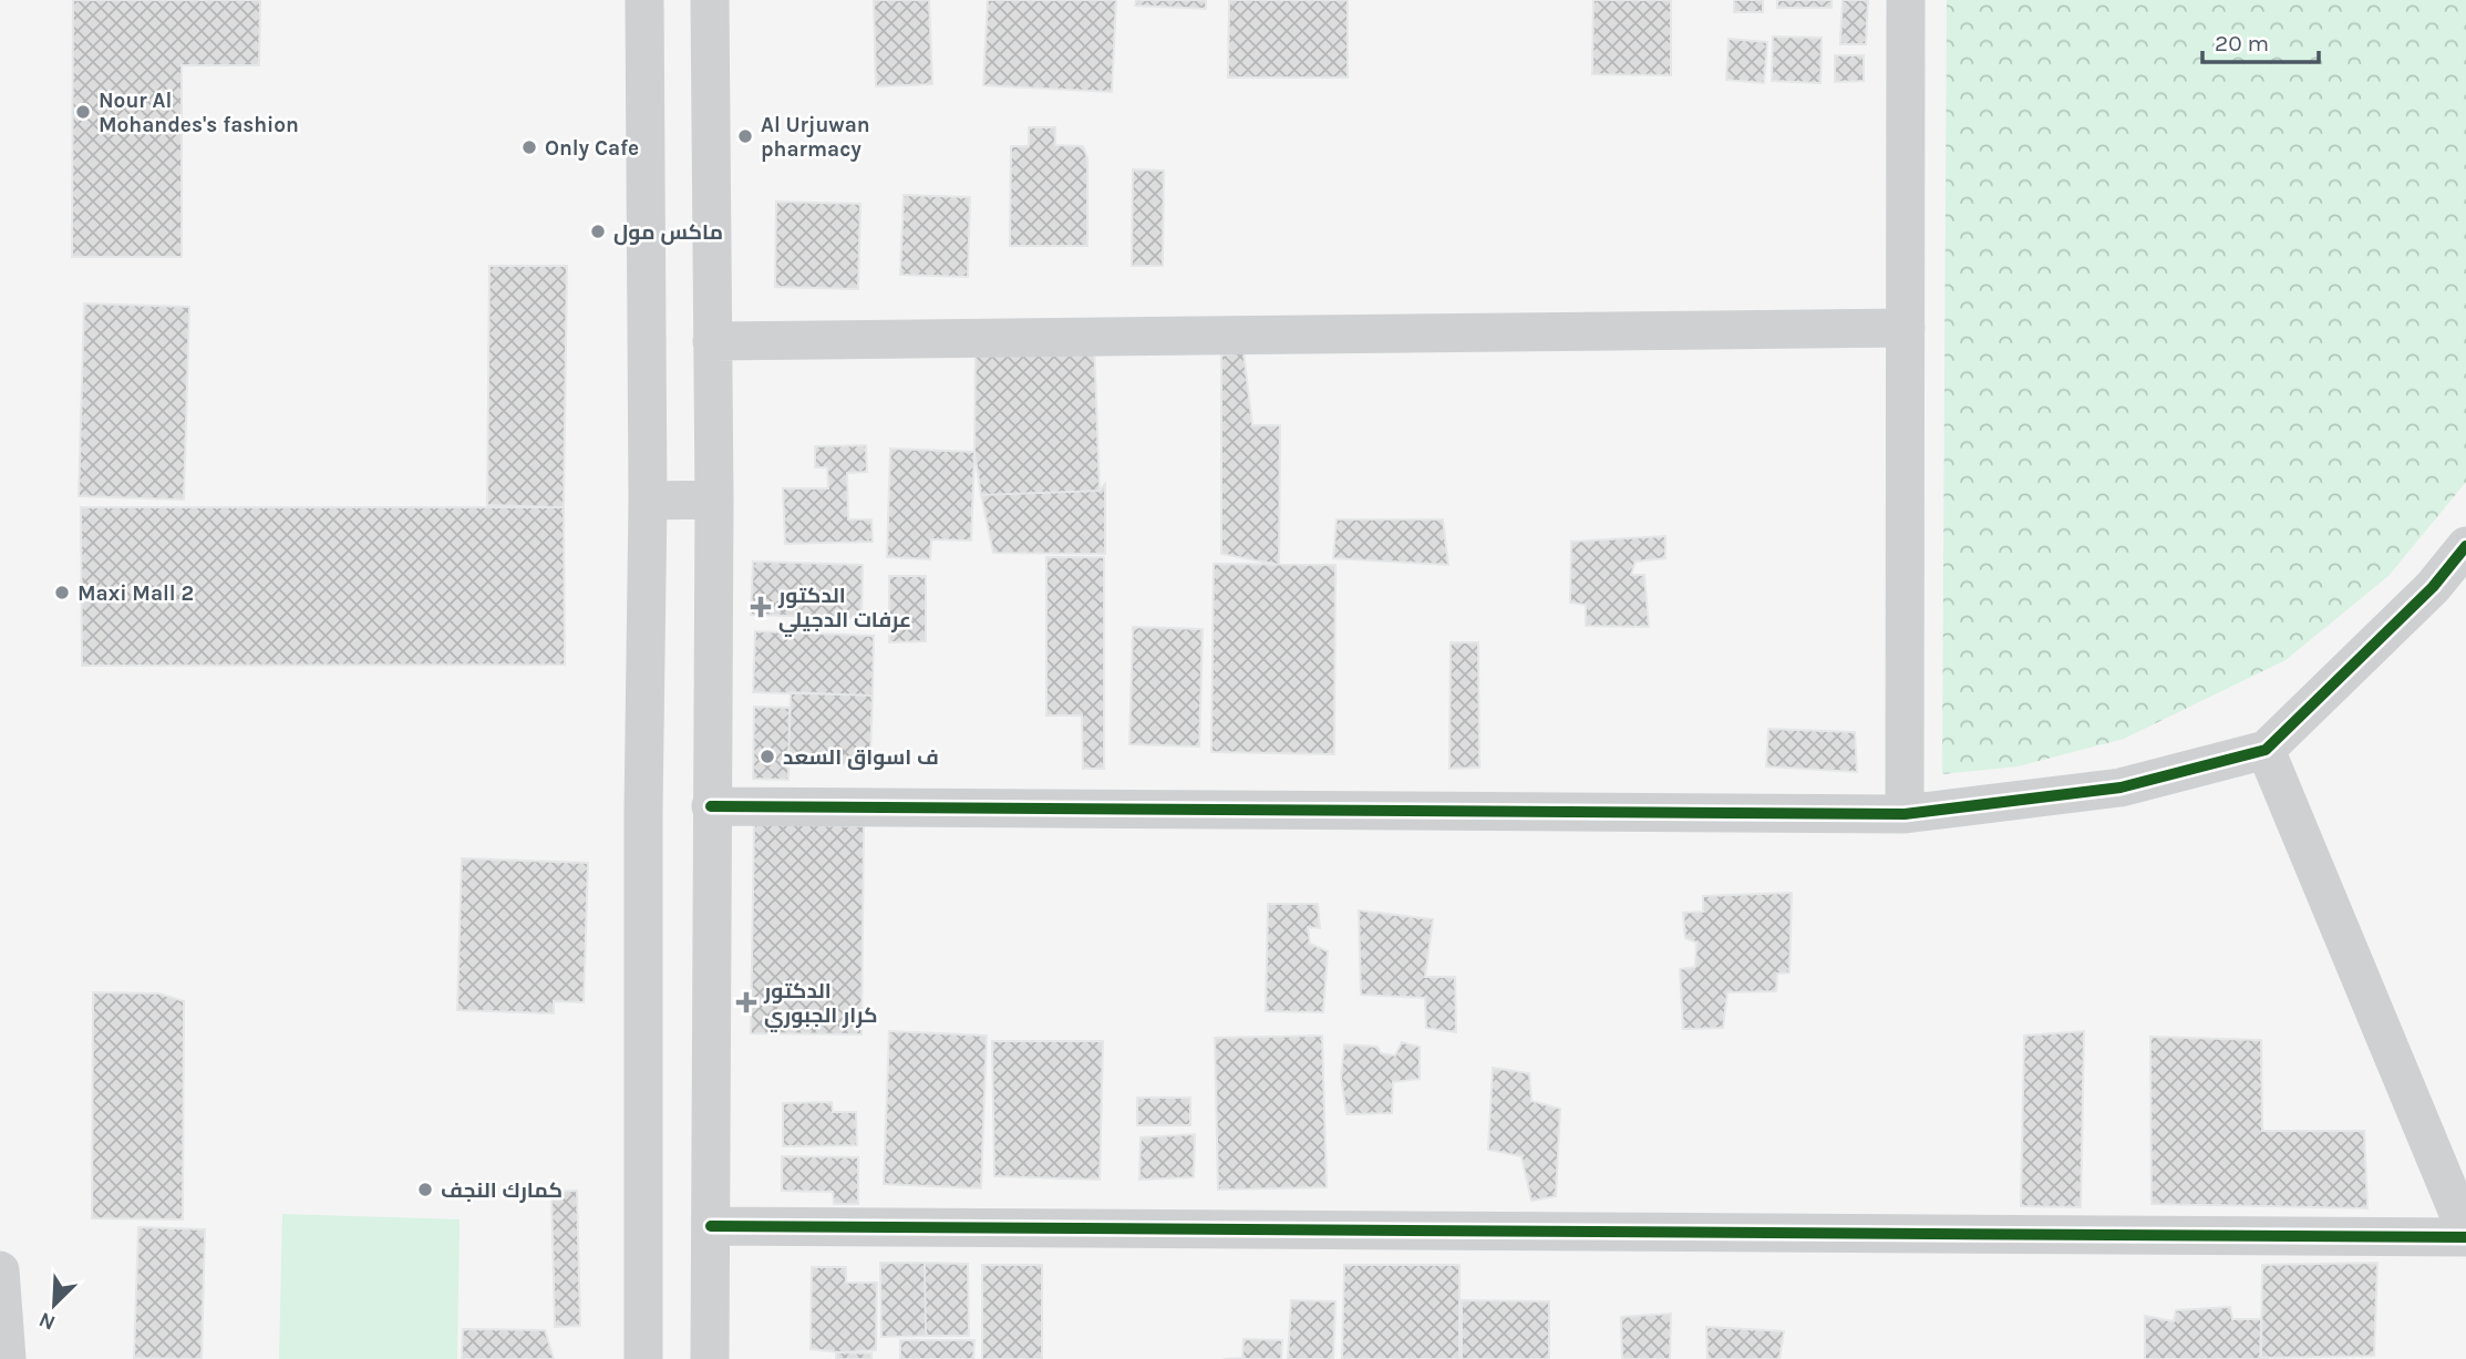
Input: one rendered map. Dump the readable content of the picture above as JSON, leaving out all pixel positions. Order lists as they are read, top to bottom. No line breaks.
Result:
{"places":{"other":["Nour Al Mohandes's fashion","Al Urjuwan pharmacy","Only Cafe","ماكس مول","Maxi Mall 2","ف اسواق السعد","كمارك النجف"],"health":["الدكتور عرفات الدجيلي","الدكتور كرار الجبوري"]},"scale_bar":"20 m","north":"bottom left"}
